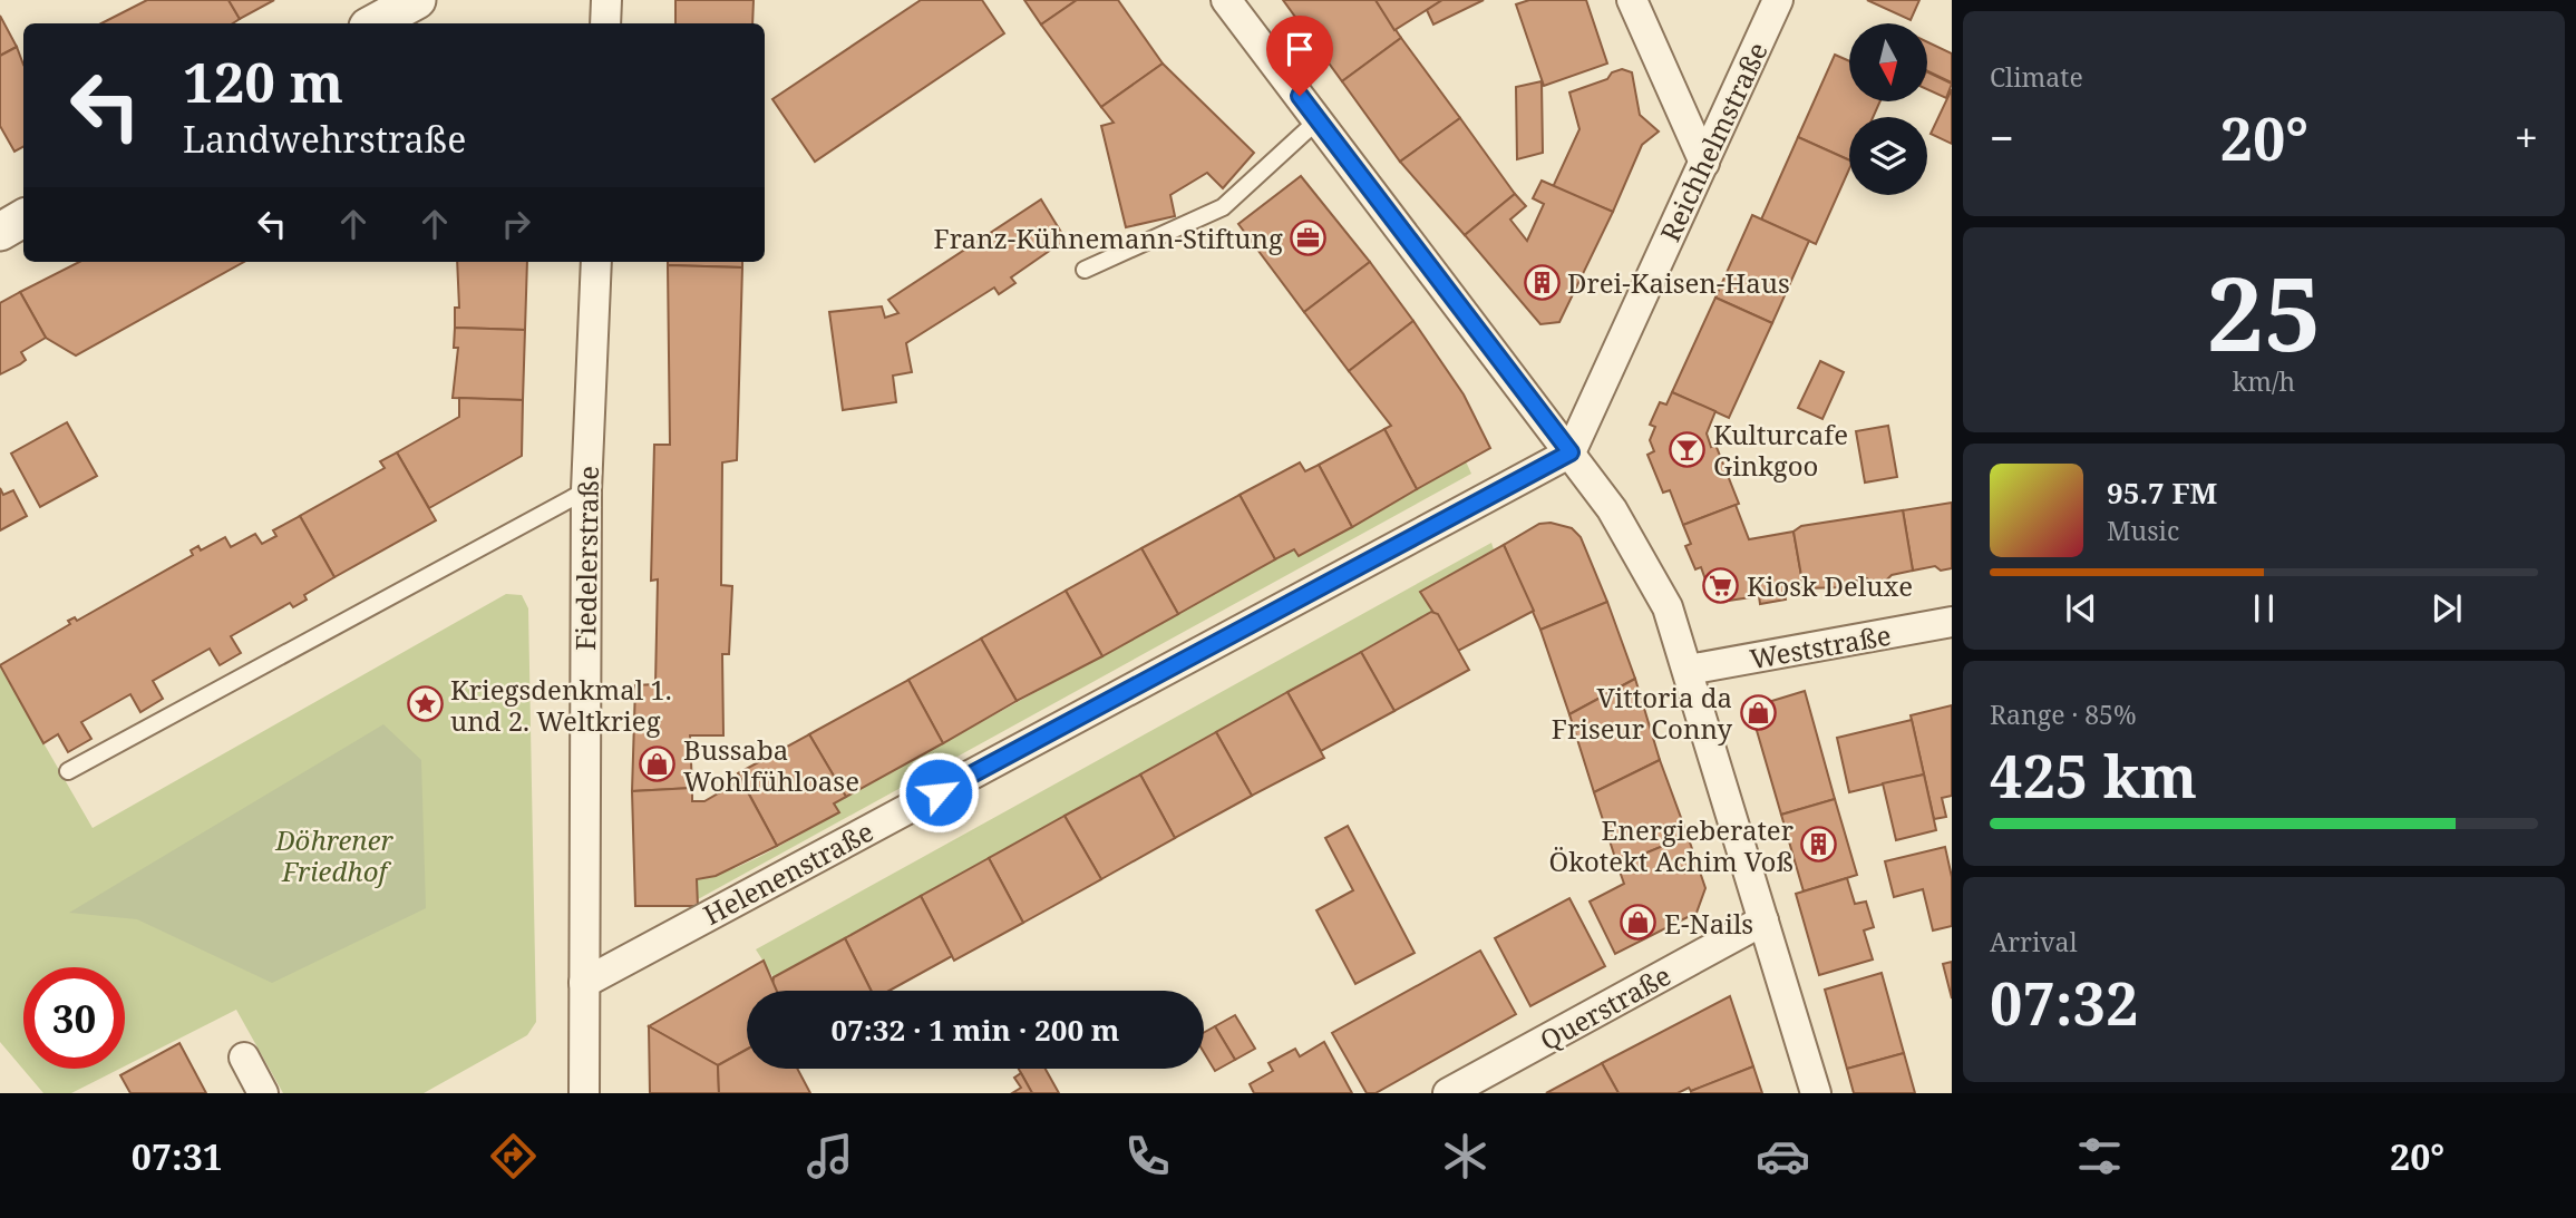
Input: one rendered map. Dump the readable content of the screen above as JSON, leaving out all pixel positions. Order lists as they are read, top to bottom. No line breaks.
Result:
{"streets":{"street":["Reichhelmstraße","Fiedelerstraße","Weststraße","Helenenstraße","Querstraße"]},"crossings":[["Reichhelmstraße","Helenenstraße"],["Fiedelerstraße","Helenenstraße"]],"parks":["Döhrener Friedhof"],"places":{"office":["Franz-Kühnemann-Stiftung"],"building":["Drei-Kaisen-Haus","Energieberater Ökotekt Achim Voß"],"bar":["Kulturcafe Ginkgoo"],"supermarket":["Kiosk Deluxe"],"place":["Kriegsdenkmal 1. und 2. Weltkrieg"],"shop":["Vittoria da Friseur Conny","Bussaba Wohlfühloase","E-Nails"]},"north":"bottom","page":{"tile":["Climate",["25","km/h"],["Range · 85%","425 km"],["Arrival","07:32"]],"turn":["120 m","Landwehrstraße"],"heat":["−","20°","+"],"song":["95.7 FM","Music"],"limit":"30","trip":"07:32 · 1 min · 200 m","tabs":["07:31","20°"]}}
